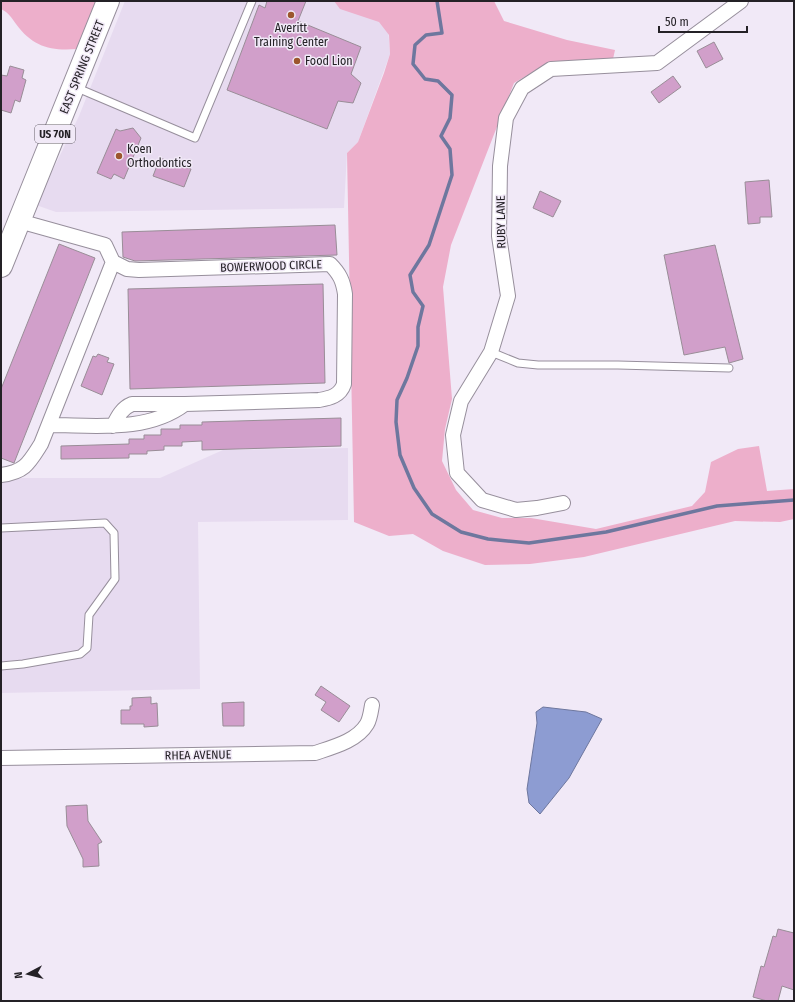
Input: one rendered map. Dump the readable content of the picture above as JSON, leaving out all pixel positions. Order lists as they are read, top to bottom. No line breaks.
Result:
{"streets":{"main road":["EAST SPRING STREET","US 70N"],"street":["RUBY LANE","BOWERWOOD CIRCLE","RHEA AVENUE"]},"places":["Averitt Training Center","Food Lion","Koen Orthodontics"],"scale_bar":"50 m","north":"left"}
